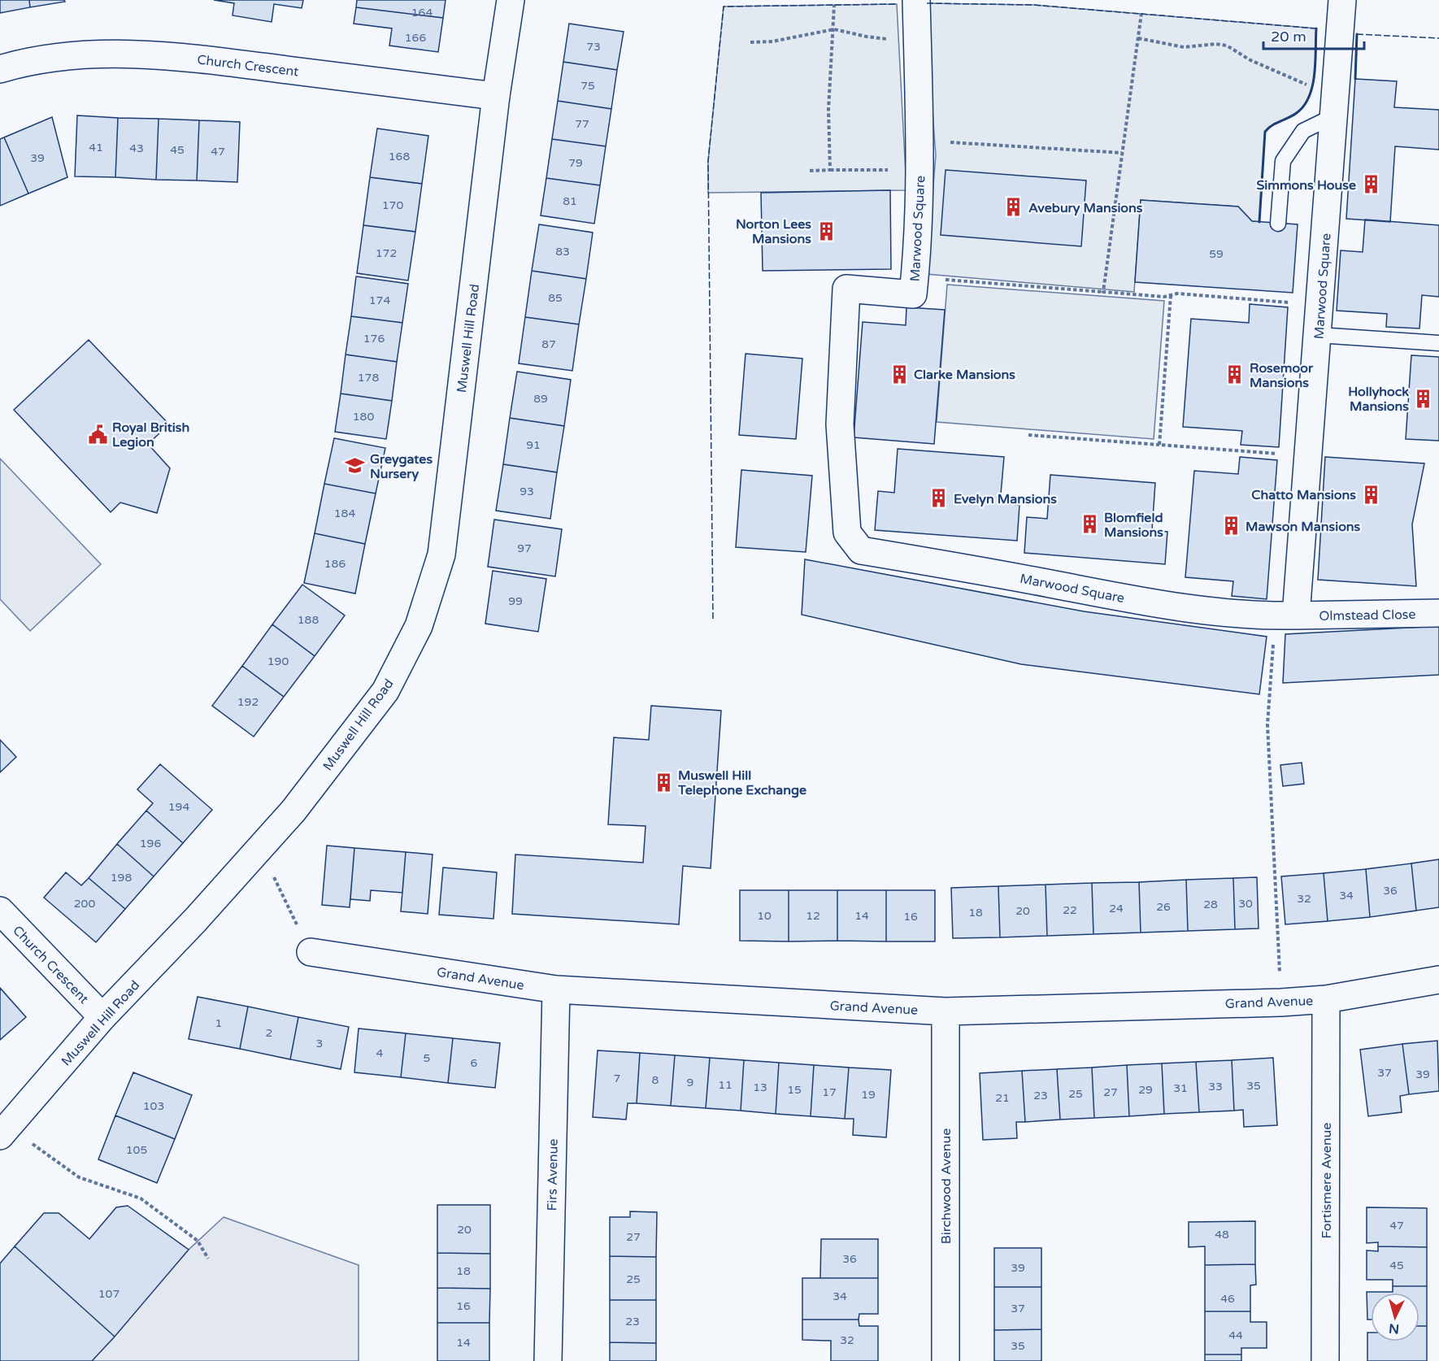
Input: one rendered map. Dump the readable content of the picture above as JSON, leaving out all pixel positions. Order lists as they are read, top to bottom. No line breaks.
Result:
{"streets":{"street":["Church Crescent","Marwood Square","Muswell Hill Road","Olmstead Close","Grand Avenue","Firs Avenue","Fortismere Avenue","Birchwood Avenue"]},"crossings":[["Church Crescent","Muswell Hill Road"],["Marwood Square","Olmstead Close"],["Grand Avenue","Firs Avenue"],["Grand Avenue","Fortismere Avenue"],["Grand Avenue","Birchwood Avenue"]],"places":{"building":["Simmons House","Avebury Mansions","Norton Lees Mansions","Clarke Mansions","Rosemoor Mansions","Hollyhock Mansions","Chatto Mansions","Evelyn Mansions","Blomfield Mansions","Mawson Mansions","Muswell Hill Telephone Exchange"],"public building":["Royal British Legion"],"school or university":["Greygates Nursery"]},"house_numbers":["164","166","73","75","77","41","43","45","47","168","39","79","81","170","83","172","59","85","174","176","87","178","89","180","91","93","184","97","186","99","188","190","192","194","196","198","36","34","32","200","30","28","26","24","22","20","18","10","12","14","16","1","2","3","4","5","6","37","39","7","8","9","11","35","33","13","31","15","29","17","27","25","19","23","21","103","105","47","20","48","27","36","45","39","18","25","107","34","46","16","37","23","44","32","14","35"],"scale_bar":"20 m","north":"bottom"}
